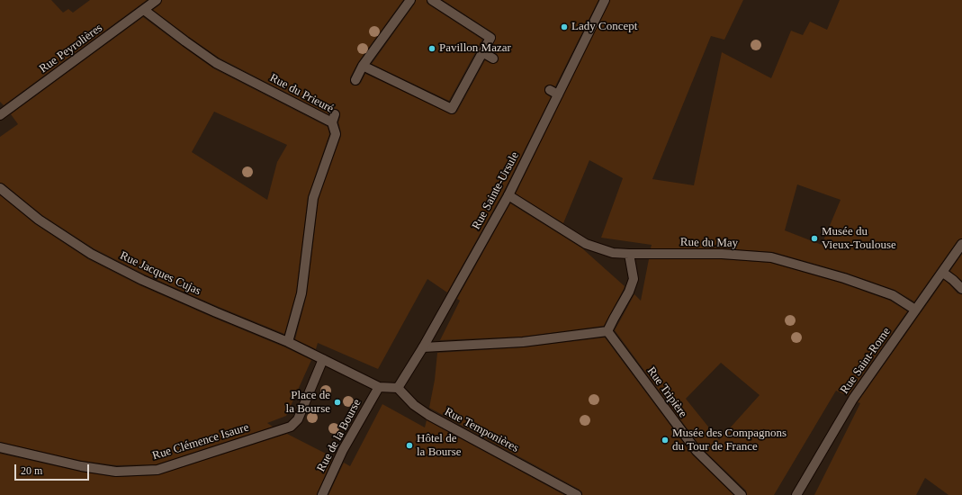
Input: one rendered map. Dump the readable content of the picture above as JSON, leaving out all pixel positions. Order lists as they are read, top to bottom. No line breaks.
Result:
{"streets":{"street":["Rue Peyrolières","Rue du Prieuré","Rue Sainte-Ursule","Rue du May","Rue Jacques Cujas","Rue Saint-Rome","Rue Tripière","Rue Temponières","Rue de la Bourse","Rue Clémence Isaure"]},"crossings":[["Rue Peyrolières","Rue du Prieuré"],["Rue du Prieuré","Rue Jacques Cujas"],["Rue Sainte-Ursule","Rue du May"],["Rue Sainte-Ursule","Rue Temponières"],["Rue du May","Rue Saint-Rome"],["Rue Jacques Cujas","Rue Clémence Isaure"]],"places":["Lady Concept","Pavillon Mazar","Musée du Vieux-Toulouse","Place de la Bourse","Musée des Compagnons du Tour de France","Hôtel de la Bourse"],"scale_bar":"20 m"}
